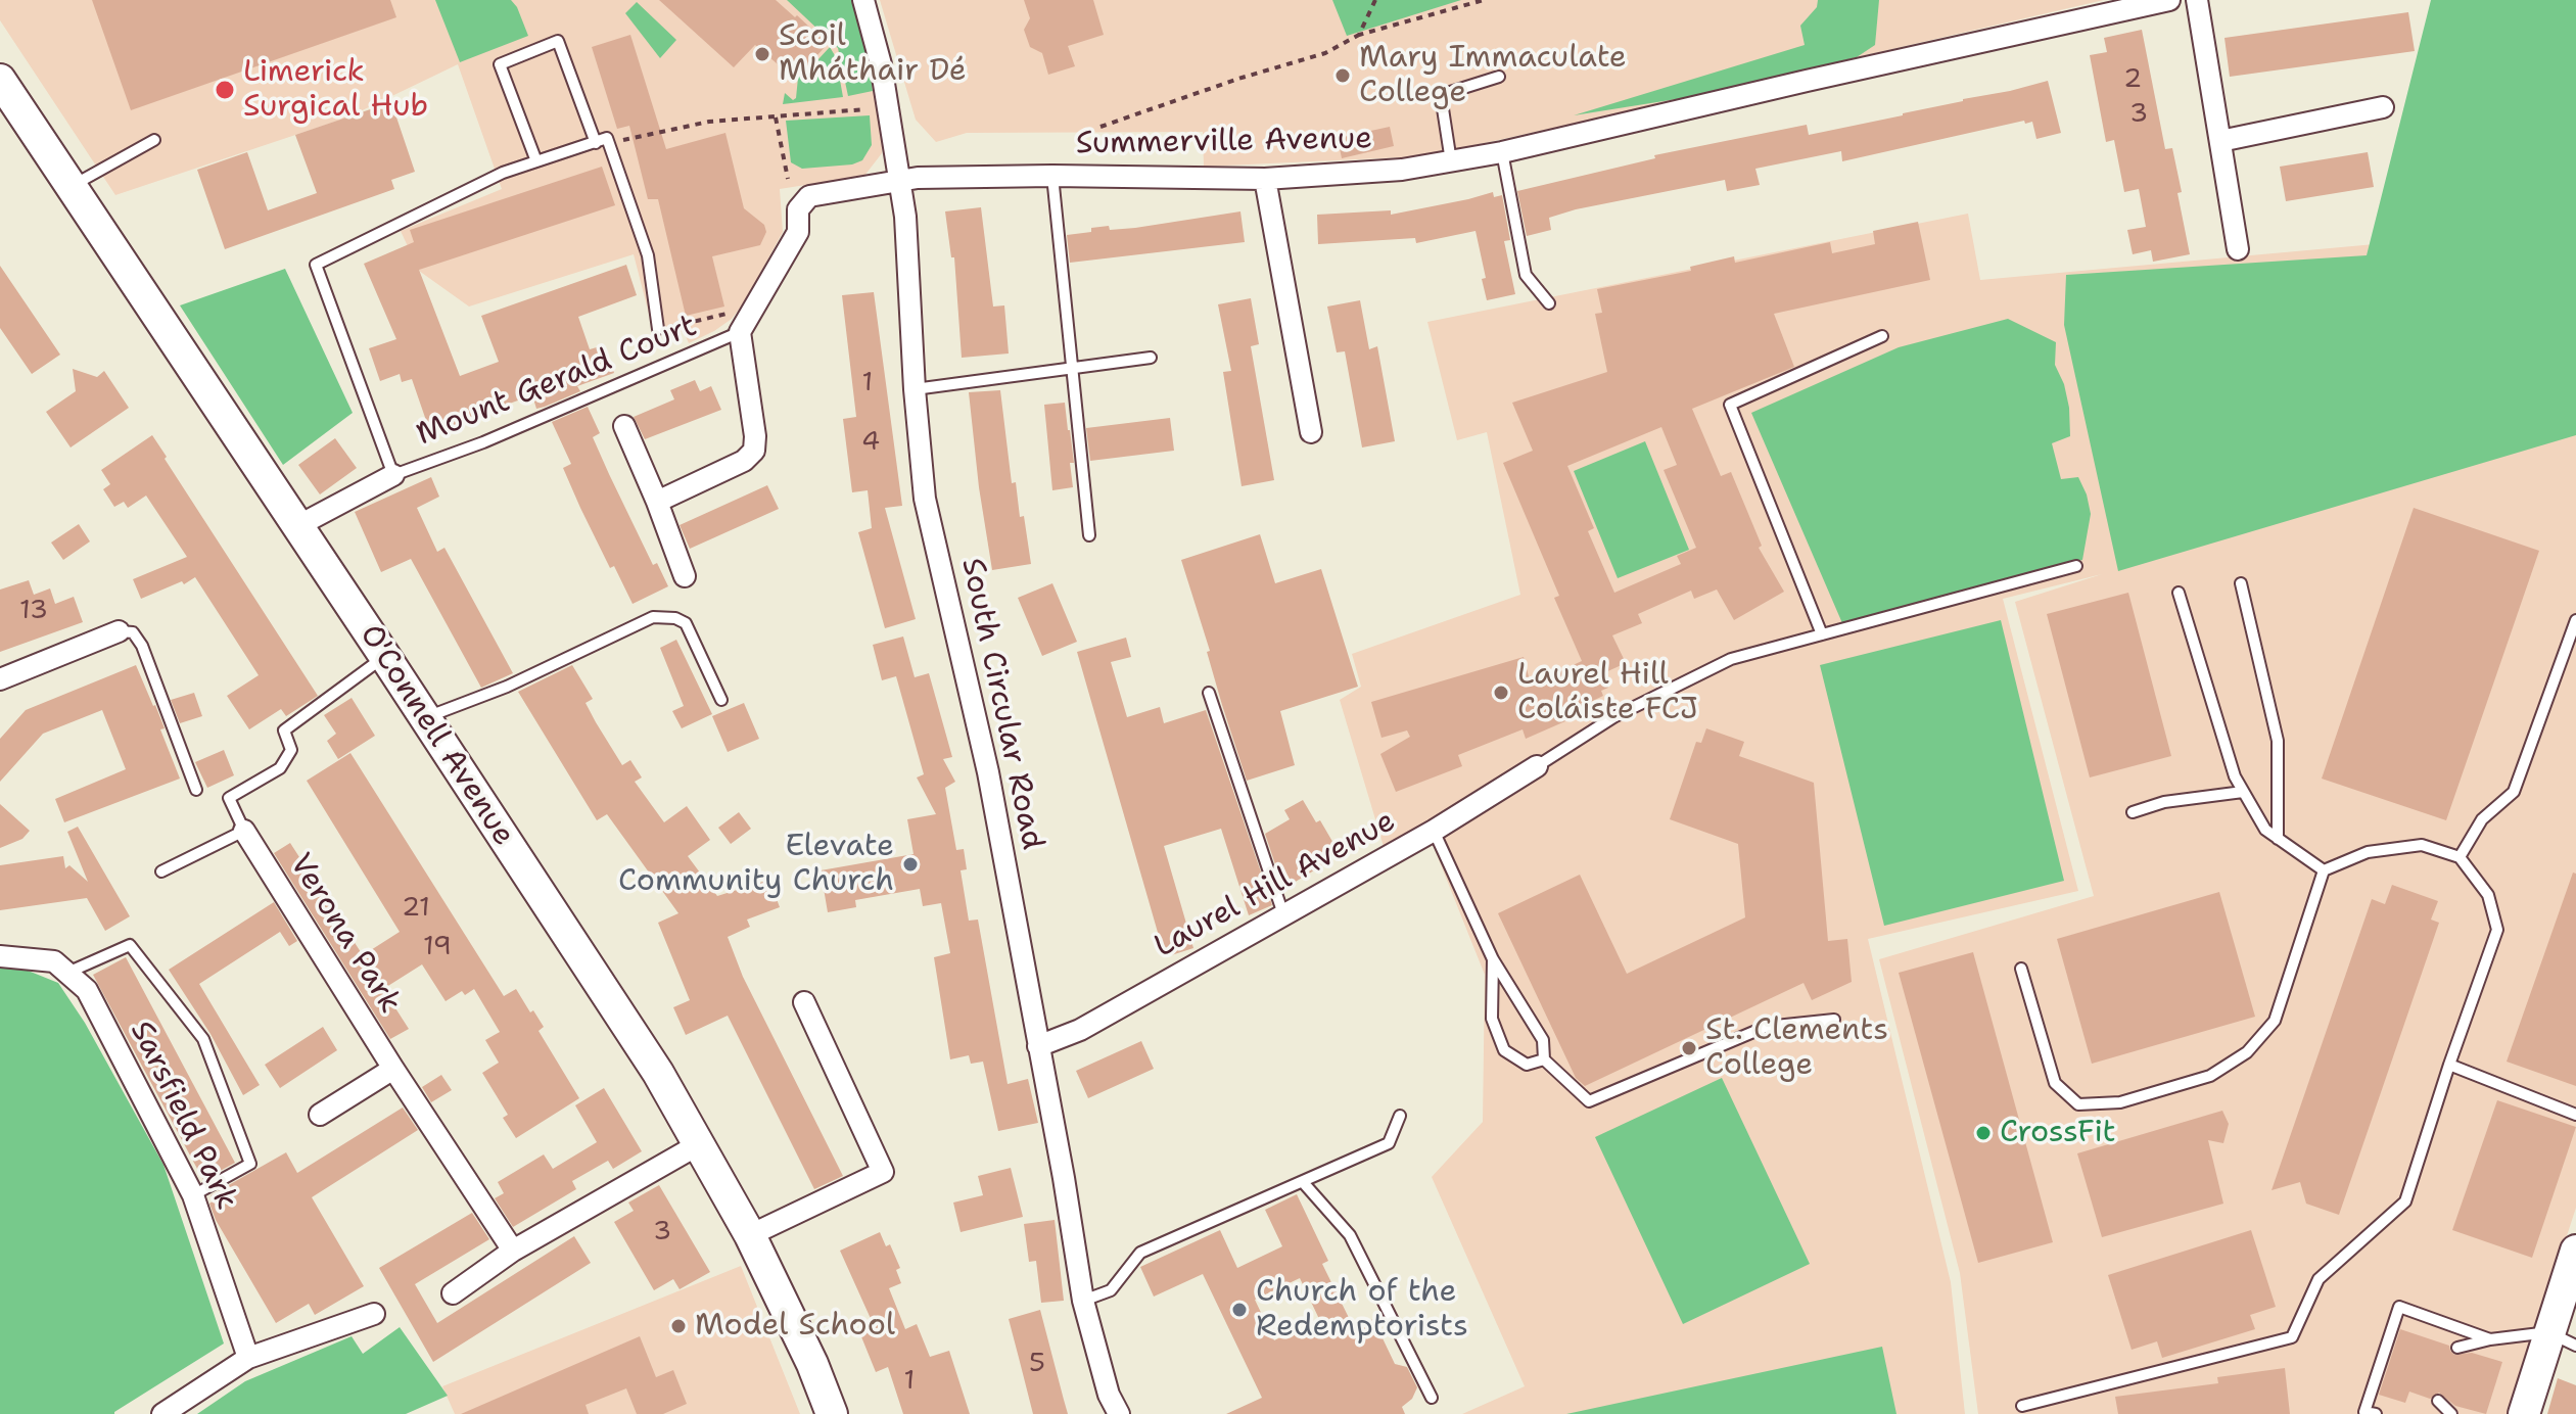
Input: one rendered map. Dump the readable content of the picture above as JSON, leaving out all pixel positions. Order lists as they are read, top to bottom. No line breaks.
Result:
{"streets":{"main road":["O'Connell Avenue"],"street":["Summerville Avenue","South Circular Road","Laurel Hill Avenue","Verona Park","Sarsfield Park"],"lane":["Mount Gerald Court"]},"crossings":[["Summerville Avenue","South Circular Road"],["South Circular Road","Laurel Hill Avenue"],["O'Connell Avenue","Verona Park"]],"places":["Scoil Mháthair Dé","Mary Immaculate College","Limerick Surgical Hub","Laurel Hill Coláiste FCJ","Elevate Community Church","St. Clements College","CrossFit","Church of the Redemptorists","Model School"],"house_numbers":["2","3","1","4","13","21","19","3","5","1"]}
